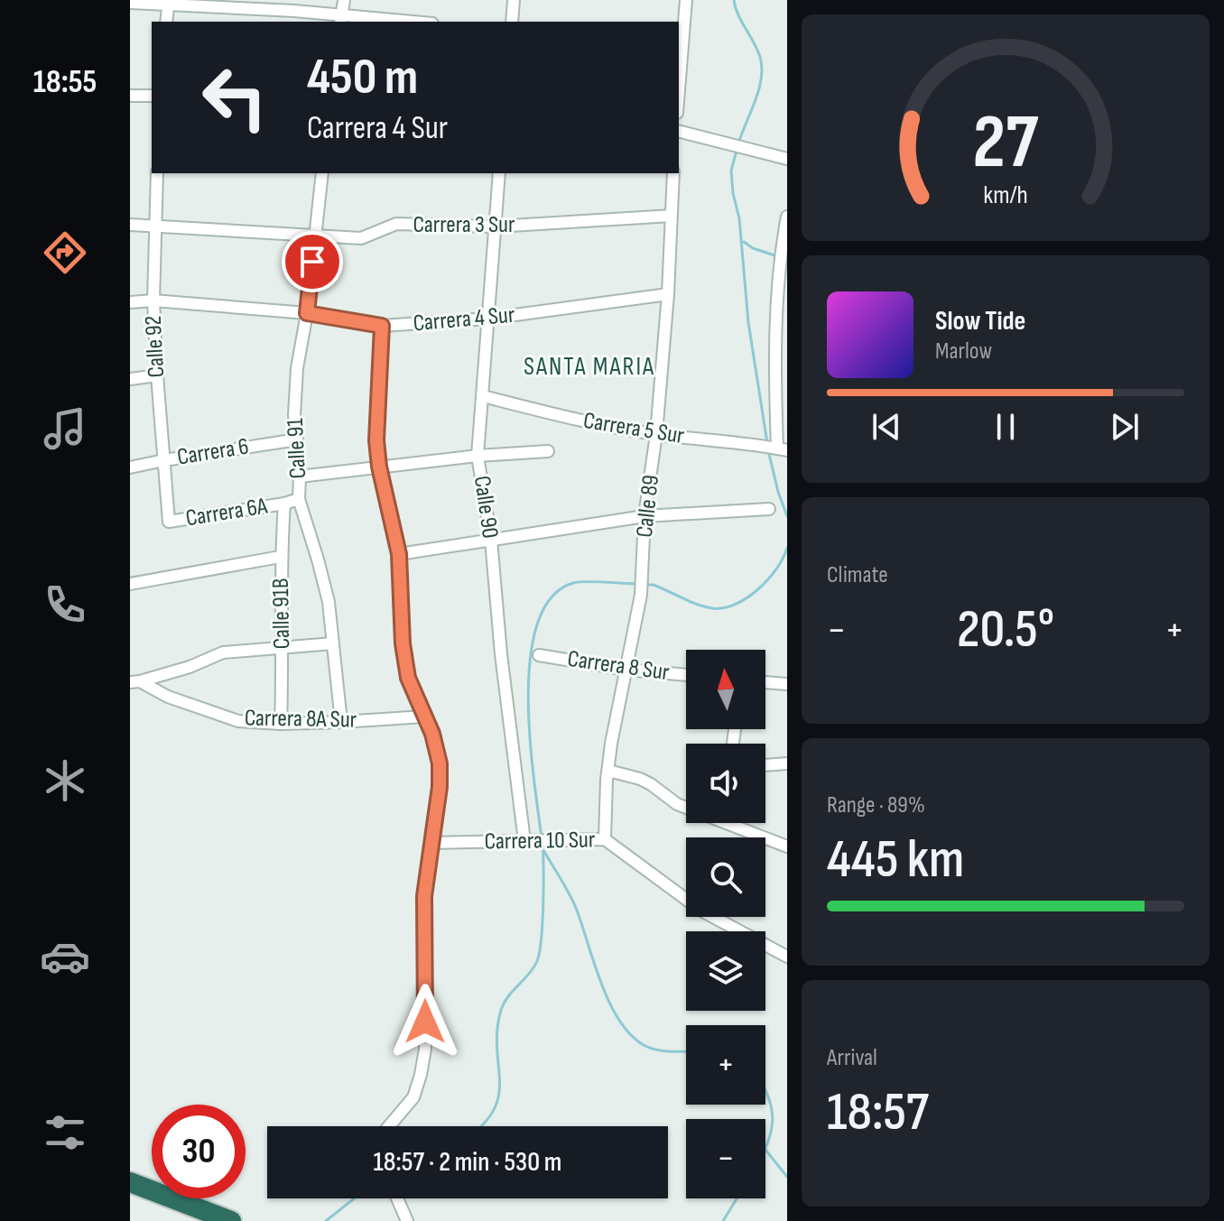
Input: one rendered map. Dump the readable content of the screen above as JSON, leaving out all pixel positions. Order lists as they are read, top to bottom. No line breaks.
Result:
{"streets":{"street":["Carrera 3 Sur","Carrera 4 Sur","Calle 92","Carrera 5 Sur","Calle 91","Carrera 6","Calle 89","Calle 90","Carrera 6A","Calle 91B","Carrera 8 Sur","Carrera 8A Sur","Carrera 10 Sur"]},"crossings":[["Carrera 3 Sur","Calle 92"],["Carrera 3 Sur","Calle 91"],["Carrera 3 Sur","Calle 89"],["Carrera 3 Sur","Calle 90"],["Carrera 4 Sur","Calle 92"],["Carrera 4 Sur","Calle 91"],["Carrera 4 Sur","Calle 89"],["Carrera 4 Sur","Calle 90"],["Calle 92","Carrera 6"],["Calle 92","Carrera 6A"],["Carrera 5 Sur","Calle 89"],["Carrera 5 Sur","Calle 90"],["Calle 91","Carrera 6"],["Calle 91","Carrera 6A"],["Calle 91","Carrera 8A Sur"],["Calle 89","Carrera 8 Sur"],["Calle 89","Carrera 10 Sur"],["Calle 90","Carrera 10 Sur"],["Carrera 6A","Calle 91B"],["Calle 91B","Carrera 8A Sur"]],"districts":["SANTA MARIA"],"north":"top","page":{"tabs":"18:55","turn":["450 m","Carrera 4 Sur"],"song":["Slow Tide","Marlow"],"tile":["Climate",["Range · 89%","445 km"],["Arrival","18:57"]],"heat":["−","20.5°","+"],"map_buttons":["+","−"],"limit":"30","trip":"18:57 · 2 min · 530 m","gauge":["27","km/h"]}}
